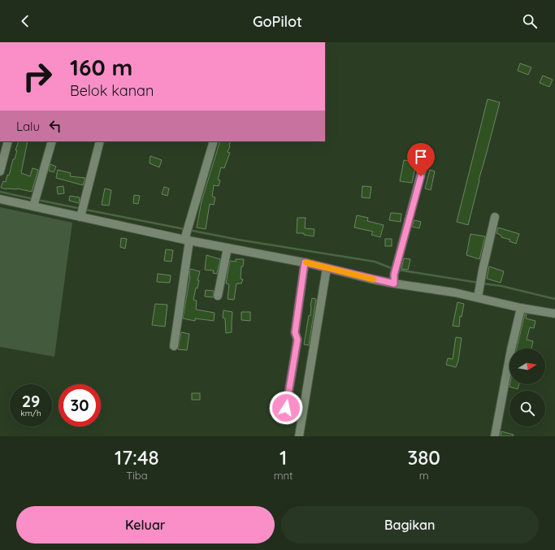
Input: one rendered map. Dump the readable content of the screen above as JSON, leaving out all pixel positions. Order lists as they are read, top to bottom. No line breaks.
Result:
{"north":"right","page":{"header":"GoPilot","turn":["160 m","Belok kanan"],"then":"Lalu","speed":"29 km/h","limit":"30","eta":["17:48","Tiba","1","mnt","380","m"],"buttons":["Keluar","Bagikan"]}}
